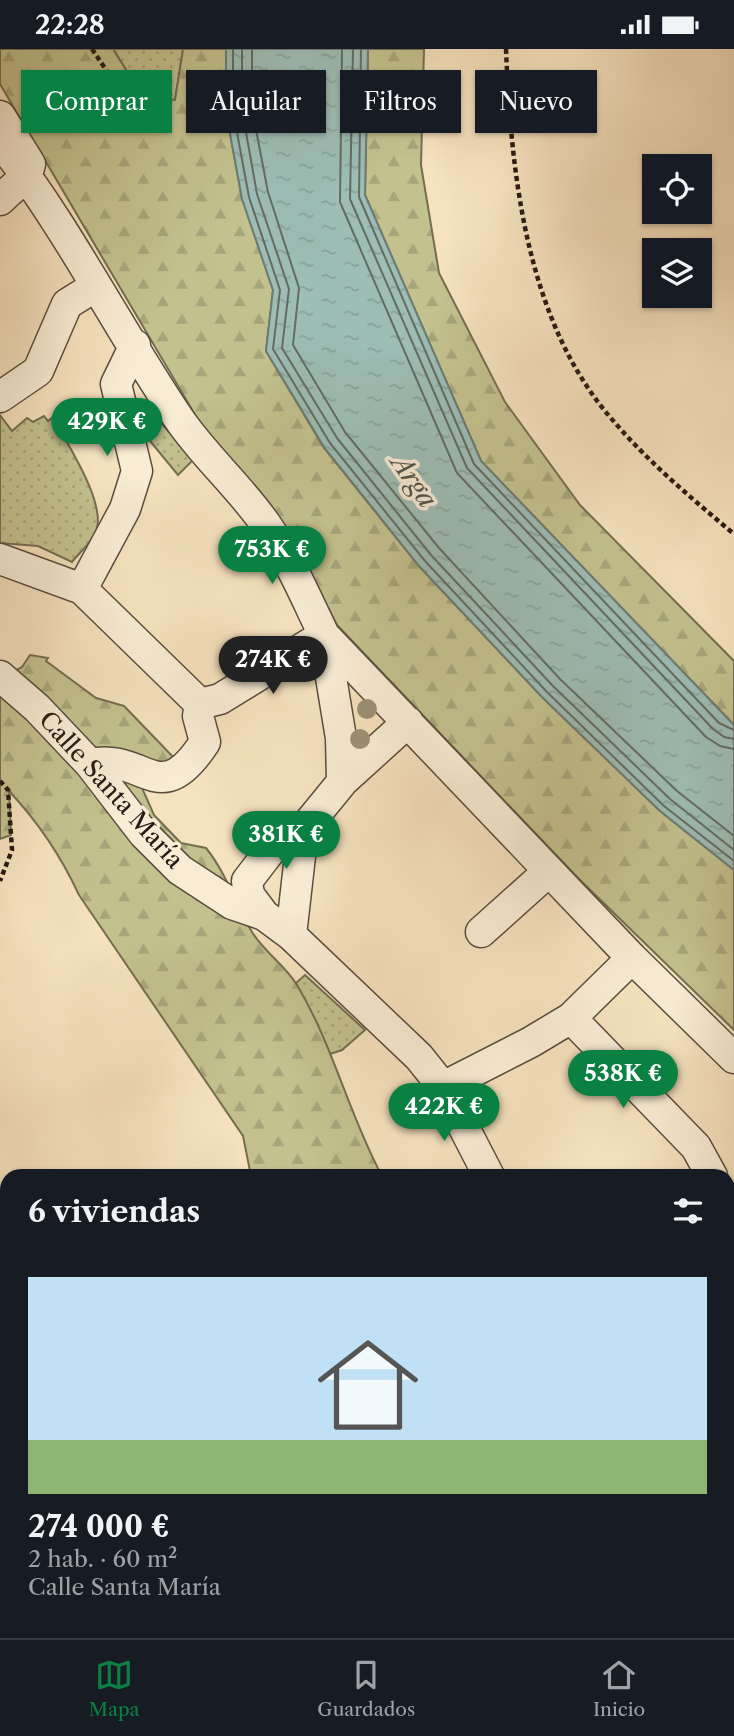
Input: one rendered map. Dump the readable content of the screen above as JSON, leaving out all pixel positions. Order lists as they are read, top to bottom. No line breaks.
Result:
{"streets":{"street":["Calle Santa María"]},"water":["Arga"],"page":{"status":"22:28","chip":["Comprar","Alquilar","Filtros","Nuevo"],"price":["429K €","753K €","274K €","381K €","538K €","422K €"],"heading":"6 viviendas","list":[{"name":"274 000 €","note":"2 hab. · 60 m² · Calle Santa María"}],"tabs":["Mapa","Guardados","Inicio"]}}
